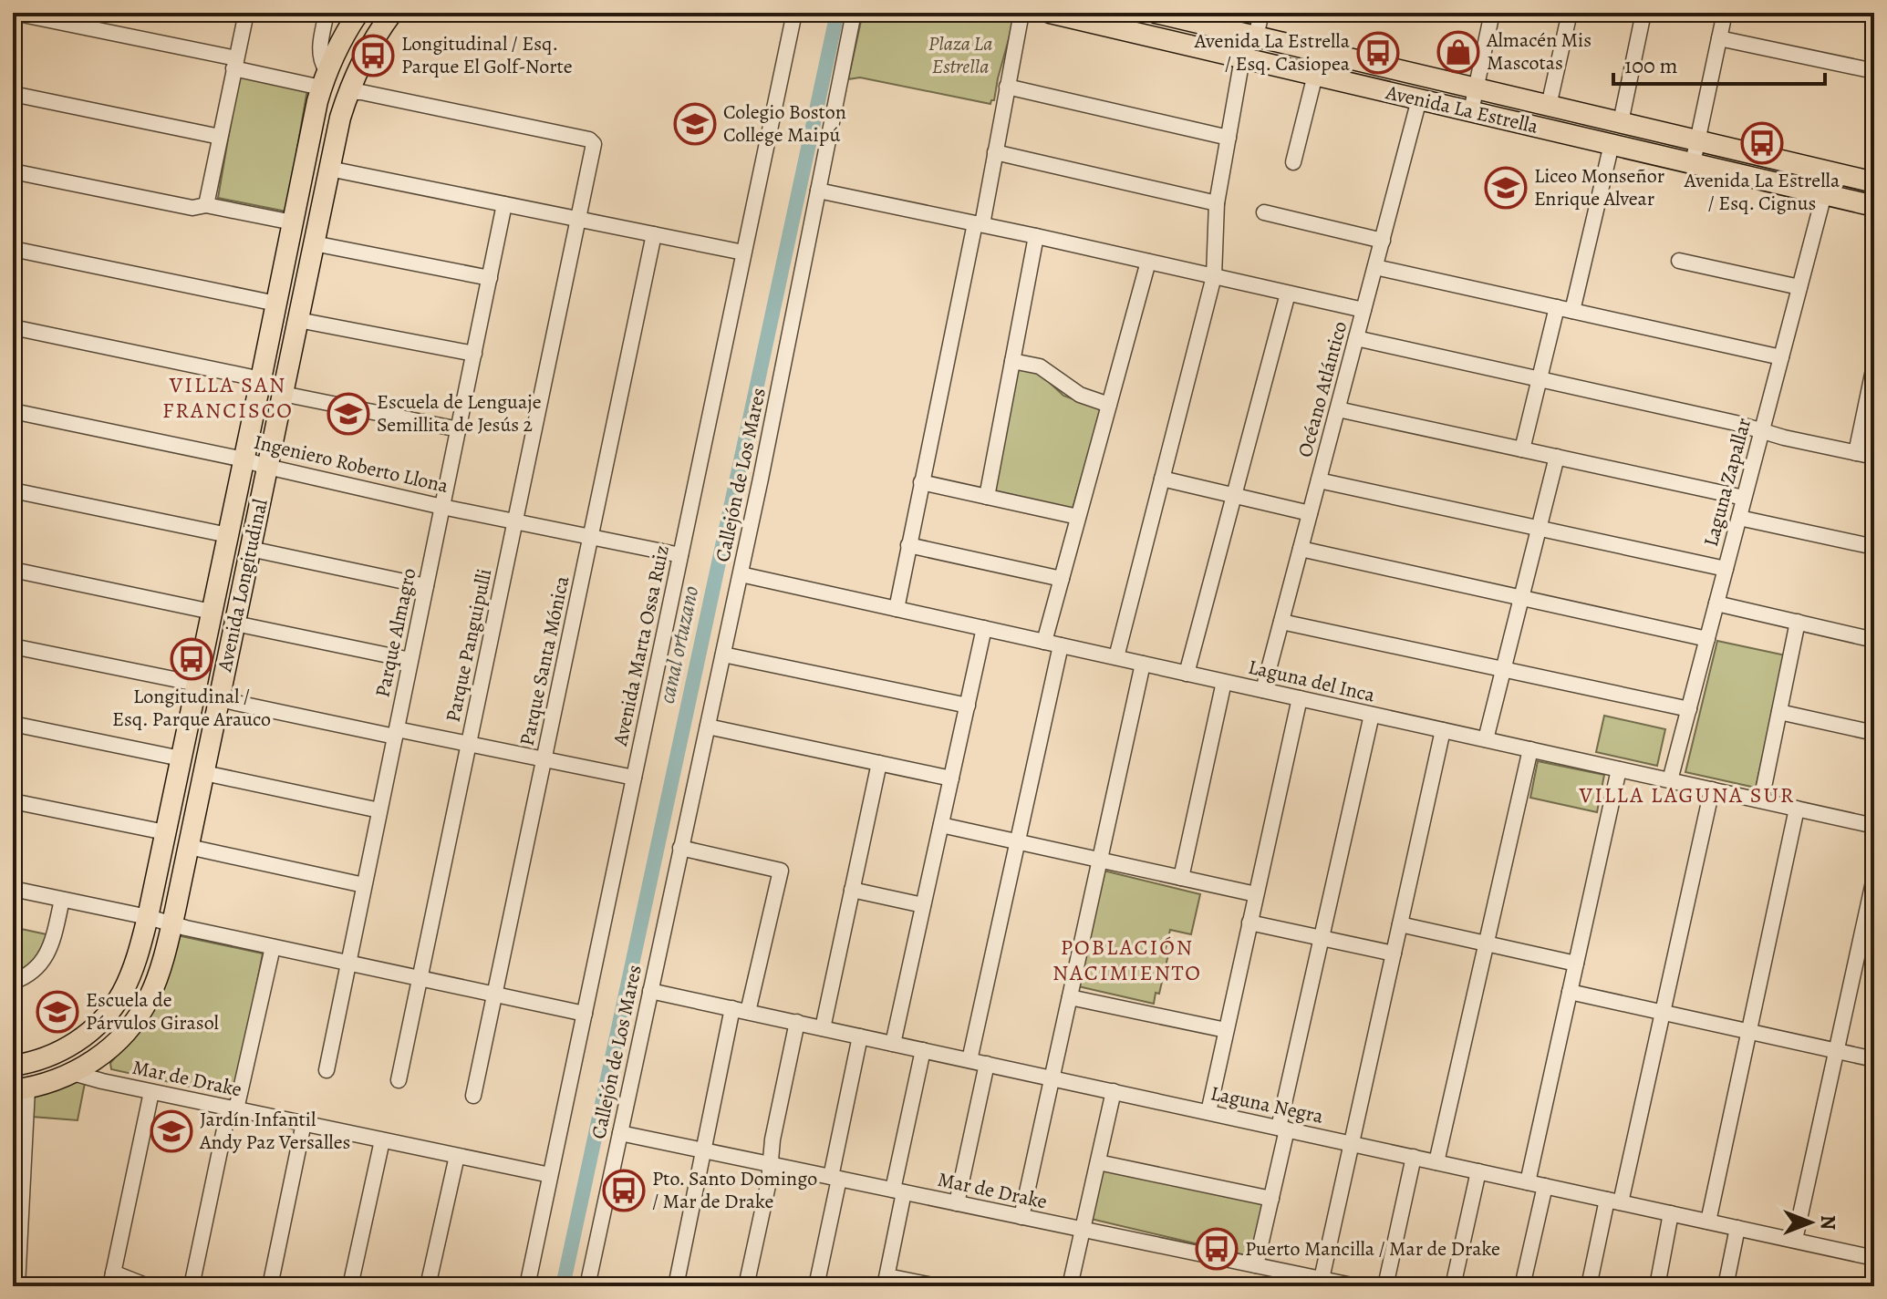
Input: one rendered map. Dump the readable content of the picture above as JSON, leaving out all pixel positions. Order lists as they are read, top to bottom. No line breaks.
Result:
{"streets":{"main road":["Avenida La Estrella","Avenida Longitudinal"],"street":["Océano Atlántico","Ingeniero Roberto Llona","Callejón de Los Mares","Laguna Zapallar","Parque Almagro","Parque Panguipulli","Avenida Marta Ossa Ruiz","Parque Santa Mónica","Laguna del Inca","Mar de Drake","Laguna Negra"]},"crossings":[["Avenida La Estrella","Océano Atlántico"],["Avenida La Estrella","Laguna Zapallar"],["Océano Atlántico","Laguna del Inca"],["Ingeniero Roberto Llona","Avenida Longitudinal"],["Ingeniero Roberto Llona","Parque Almagro"],["Ingeniero Roberto Llona","Parque Panguipulli"],["Ingeniero Roberto Llona","Avenida Marta Ossa Ruiz"],["Ingeniero Roberto Llona","Parque Santa Mónica"],["Callejón de Los Mares","Laguna del Inca"],["Callejón de Los Mares","Mar de Drake"],["Callejón de Los Mares","Laguna Negra"],["Laguna Zapallar","Laguna del Inca"],["Avenida Longitudinal","Parque Panguipulli"],["Avenida Longitudinal","Mar de Drake"],["Avenida Marta Ossa Ruiz","Mar de Drake"]],"districts":["VILLA SAN FRANCISCO","VILLA LAGUNA SUR","POBLACIÓN NACIMIENTO"],"water":["canal ortuzano"],"parks":["Plaza La Estrella"],"places":{"shop":["Almacén Mis Mascotas"],"bus stop":["Avenida La Estrella / Esq. Casiopea","Longitudinal / Esq. Parque El Golf-Norte","Avenida La Estrella / Esq. Cignus","Longitudinal / Esq. Parque Arauco","Pto. Santo Domingo / Mar de Drake","Puerto Mancilla / Mar de Drake"],"school or university":["Colegio Boston College Maipú","Liceo Monseñor Enrique Alvear","Escuela de Lenguaje Semillita de Jesús 2","Escuela de Párvulos Girasol","Jardín Infantil Andy Paz Versalles"]},"scale_bar":"100 m","north":"right"}
